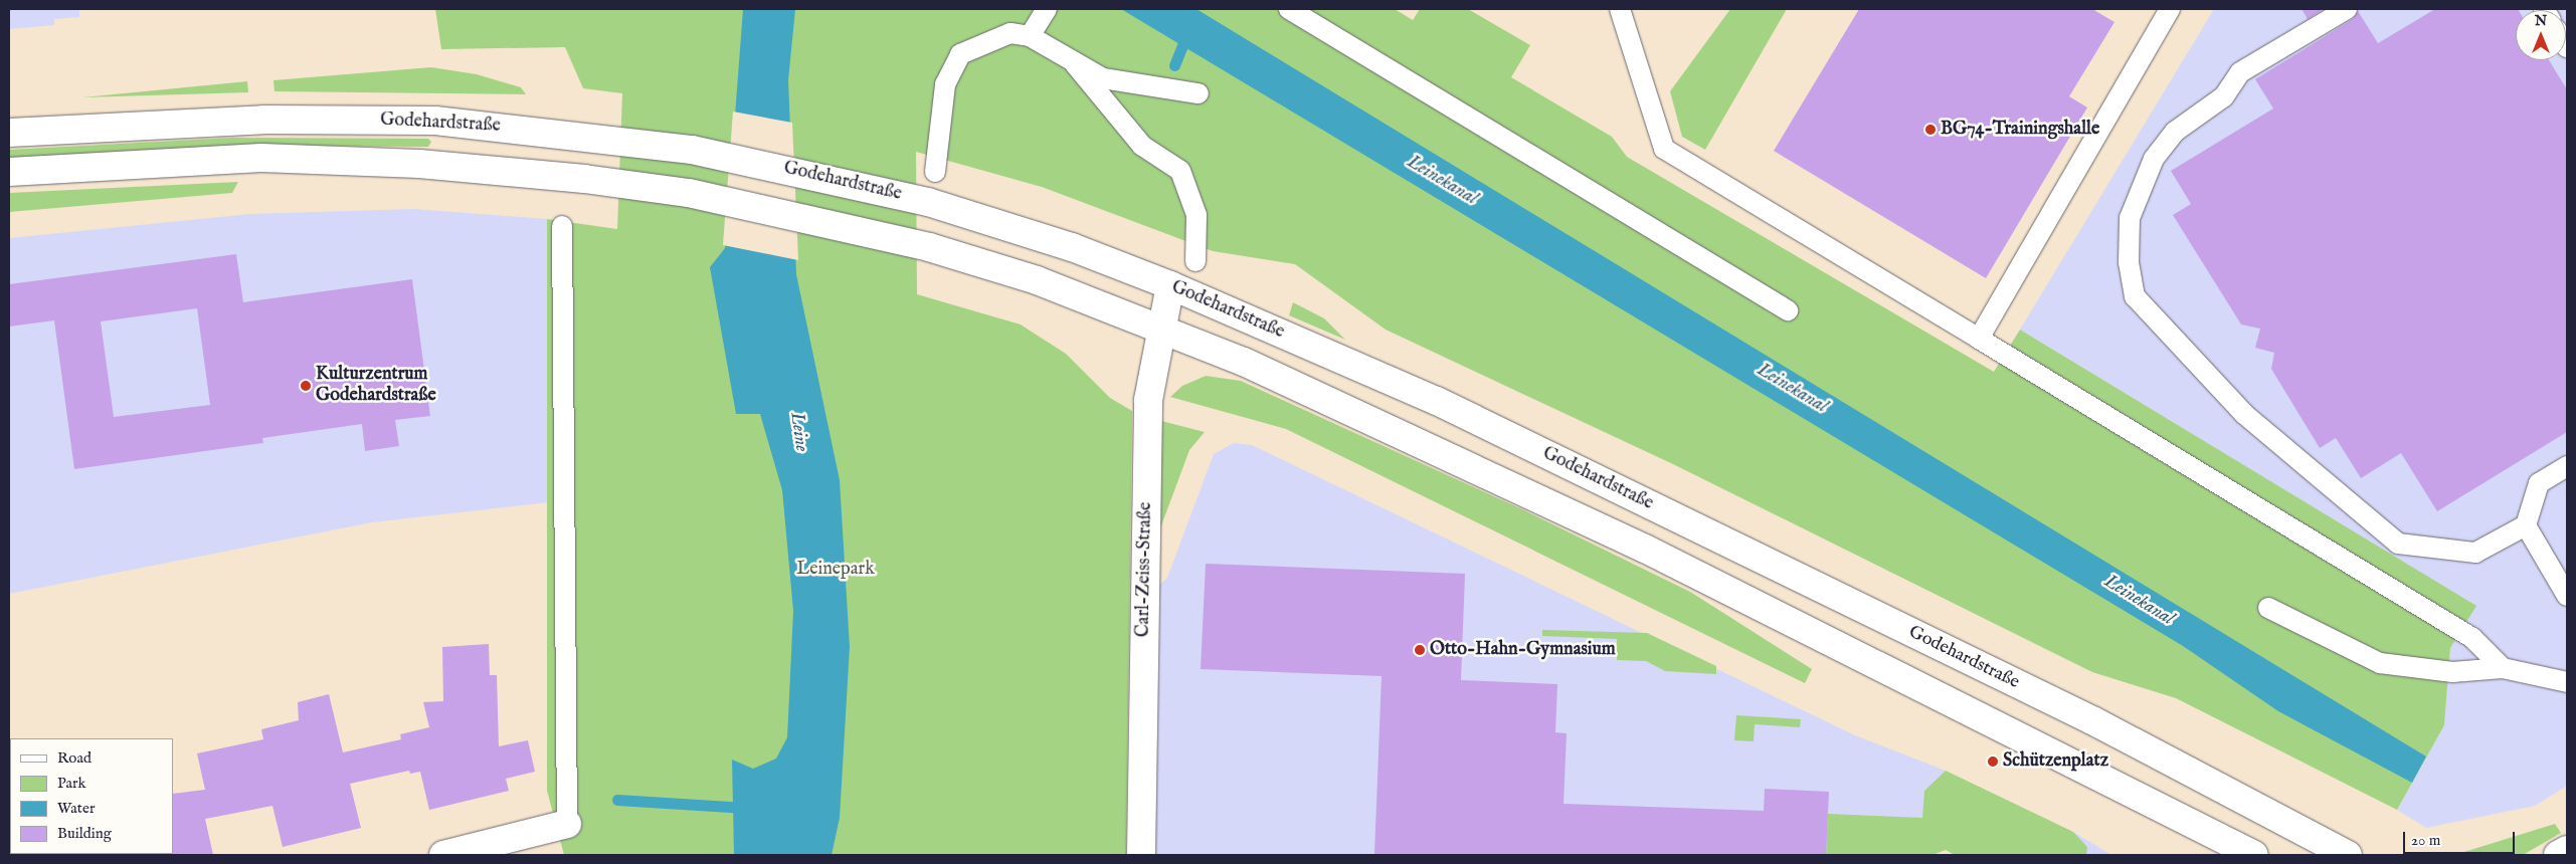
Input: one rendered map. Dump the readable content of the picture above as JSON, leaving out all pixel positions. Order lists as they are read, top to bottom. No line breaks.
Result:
{"streets":{"street":["Godehardstraße","Carl-Zeiss-Straße"]},"crossings":[["Godehardstraße","Carl-Zeiss-Straße"]],"water":["Leinekanal","Leine"],"parks":["Leinepark"],"places":["BG74-Trainingshalle","Kulturzentrum Godehardstraße","Otto-Hahn-Gymnasium","Schützenplatz"],"legend":["Road","Park","Water","Building"],"scale_bar":"20 m","north":"top"}
